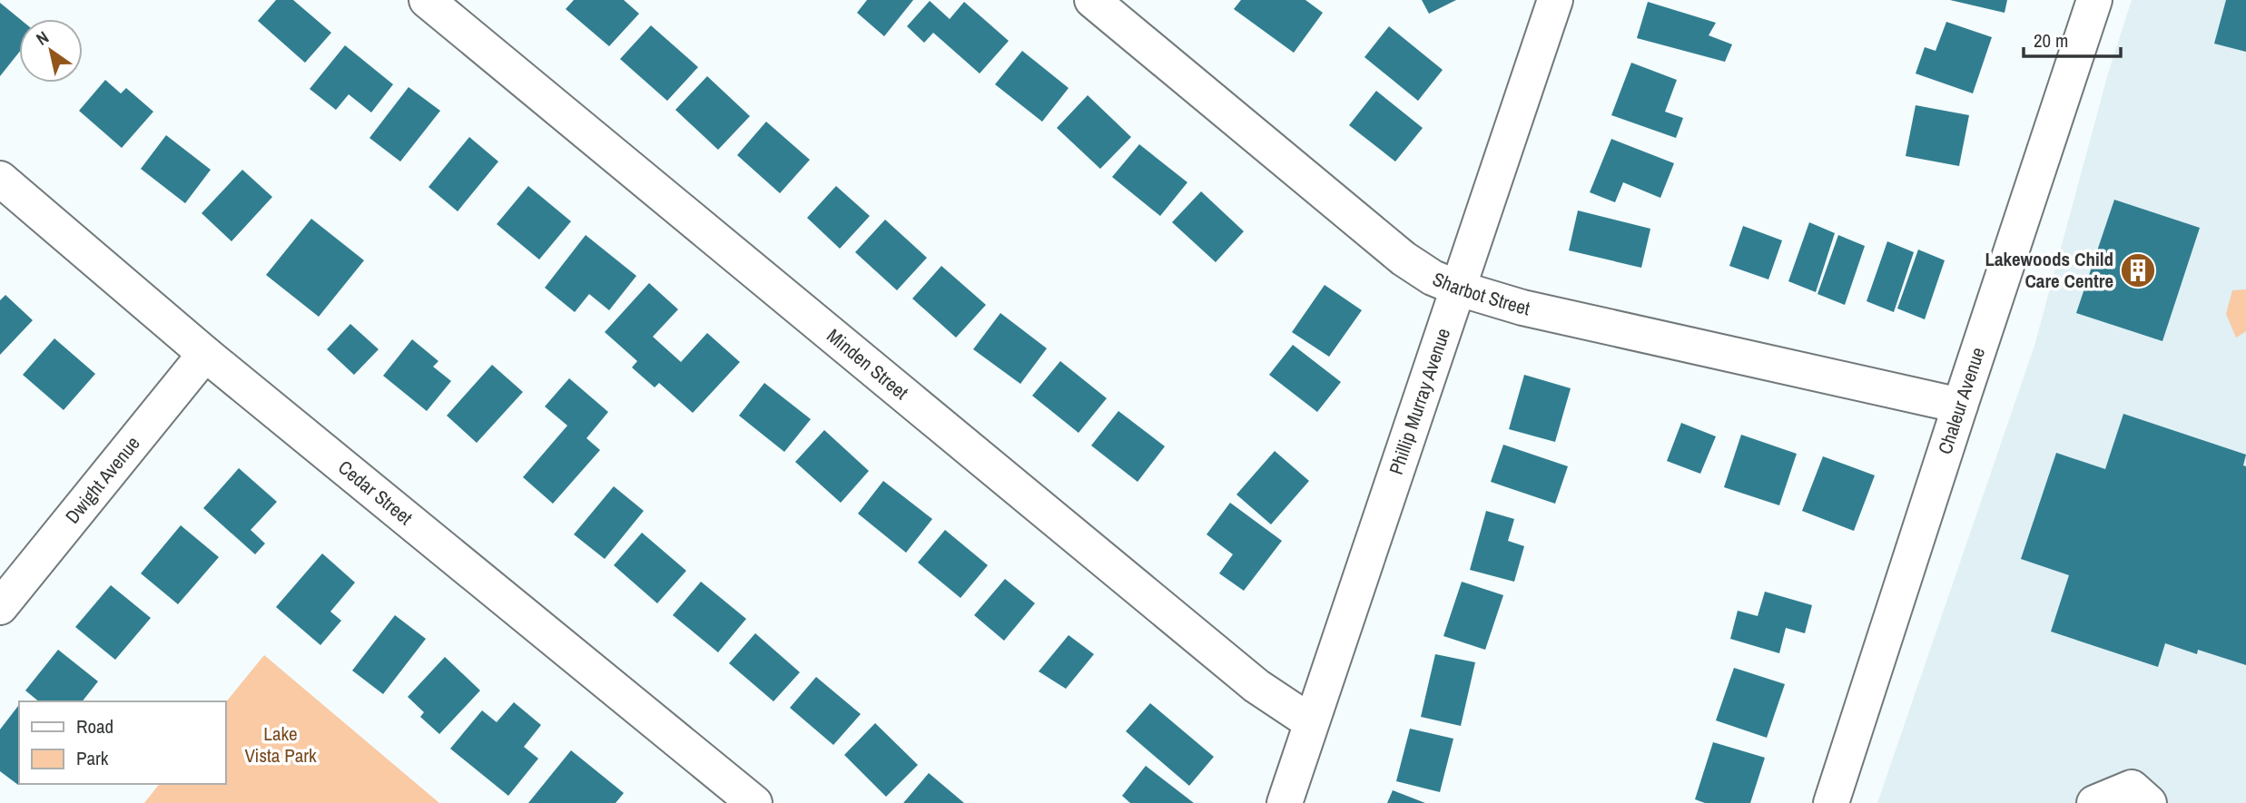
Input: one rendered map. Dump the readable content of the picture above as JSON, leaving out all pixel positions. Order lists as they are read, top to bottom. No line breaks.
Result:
{"streets":{"street":["Sharbot Street","Minden Street","Chaleur Avenue","Phillip Murray Avenue","Dwight Avenue","Cedar Street"]},"crossings":[["Sharbot Street","Chaleur Avenue"],["Sharbot Street","Phillip Murray Avenue"],["Minden Street","Phillip Murray Avenue"],["Dwight Avenue","Cedar Street"]],"parks":["Lake Vista Park"],"places":{"building":["Lakewoods Child Care Centre"]},"legend":["Road","Park"],"scale_bar":"20 m","north":"top left"}
